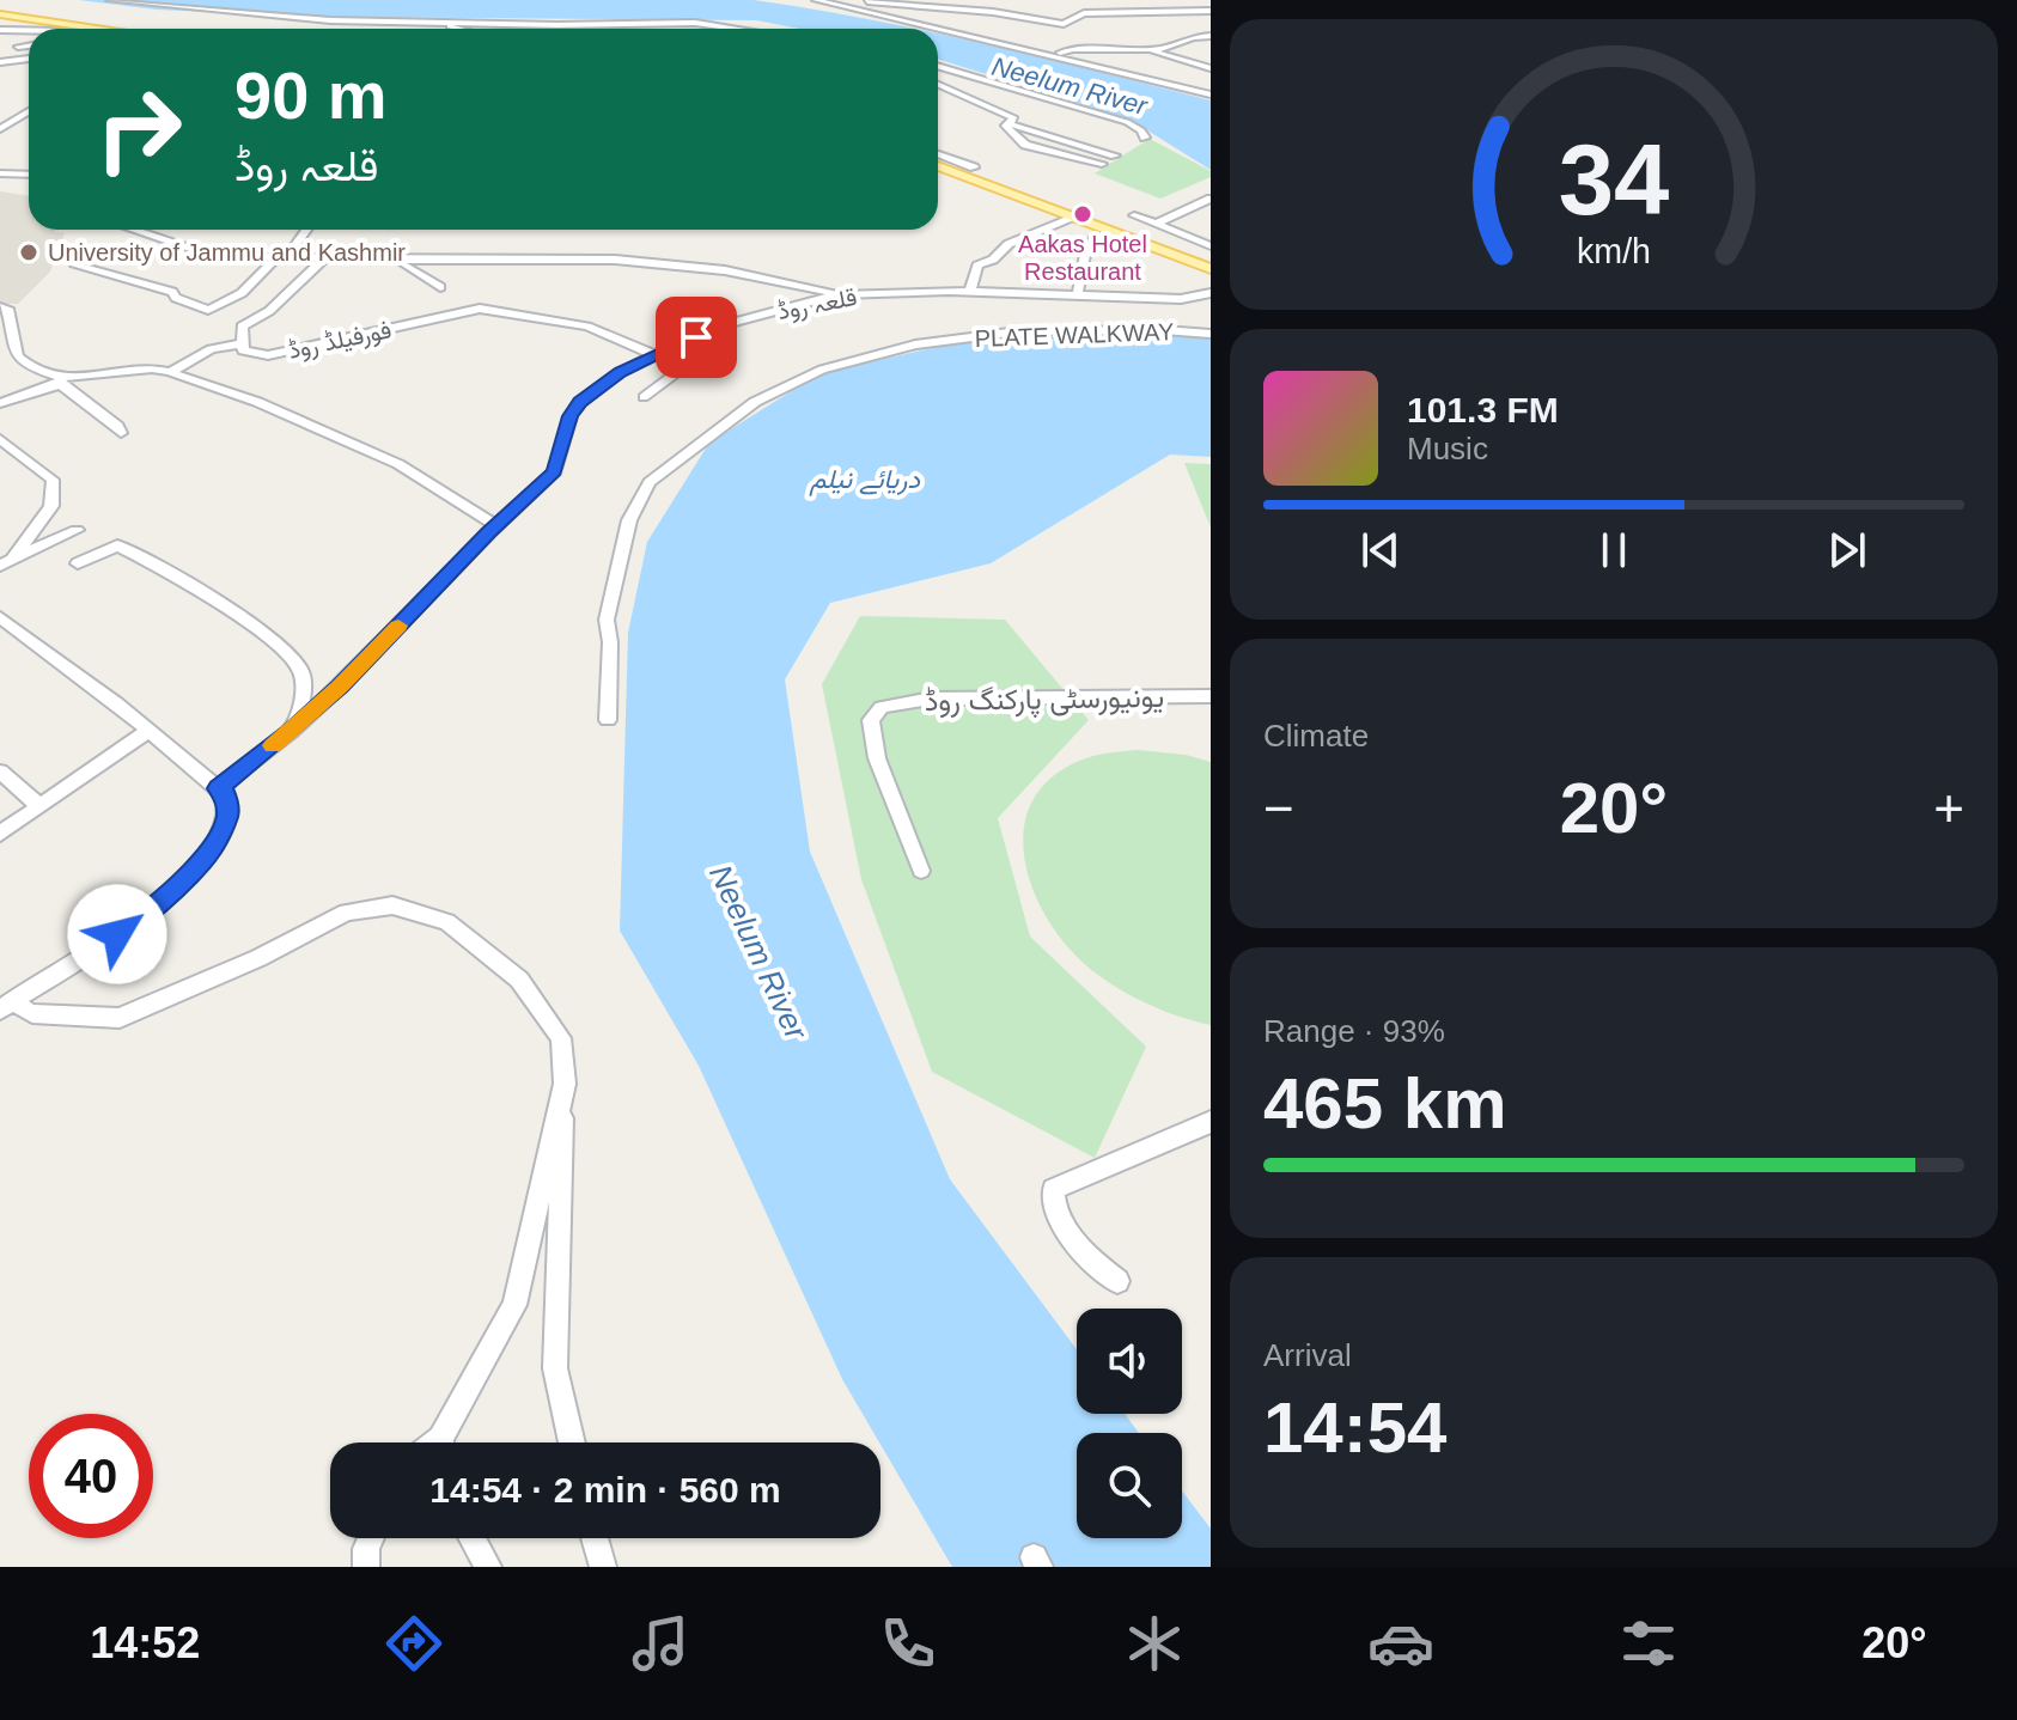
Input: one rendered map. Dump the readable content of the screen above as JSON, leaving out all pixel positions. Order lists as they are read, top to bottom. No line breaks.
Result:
{"streets":{"street":["قلعہ روڈ","PLATE WALKWAY","فورفیلڈ روڈ","یونیورسٹی پارکنگ روڈ"]},"crossings":[["قلعہ روڈ","فورفیلڈ روڈ"]],"water":["Neelum River","دریائے نیلم"],"places":["Aakas Hotel Restaurant","University of Jammu and Kashmir"],"page":{"turn":["90 m","قلعہ روڈ"],"song":["101.3 FM","Music"],"tile":["Climate",["Range · 93%","465 km"],["Arrival","14:54"]],"heat":["−","20°","+"],"limit":"40","trip":"14:54 · 2 min · 560 m","tabs":["14:52","20°"],"gauge":["34","km/h"]}}
